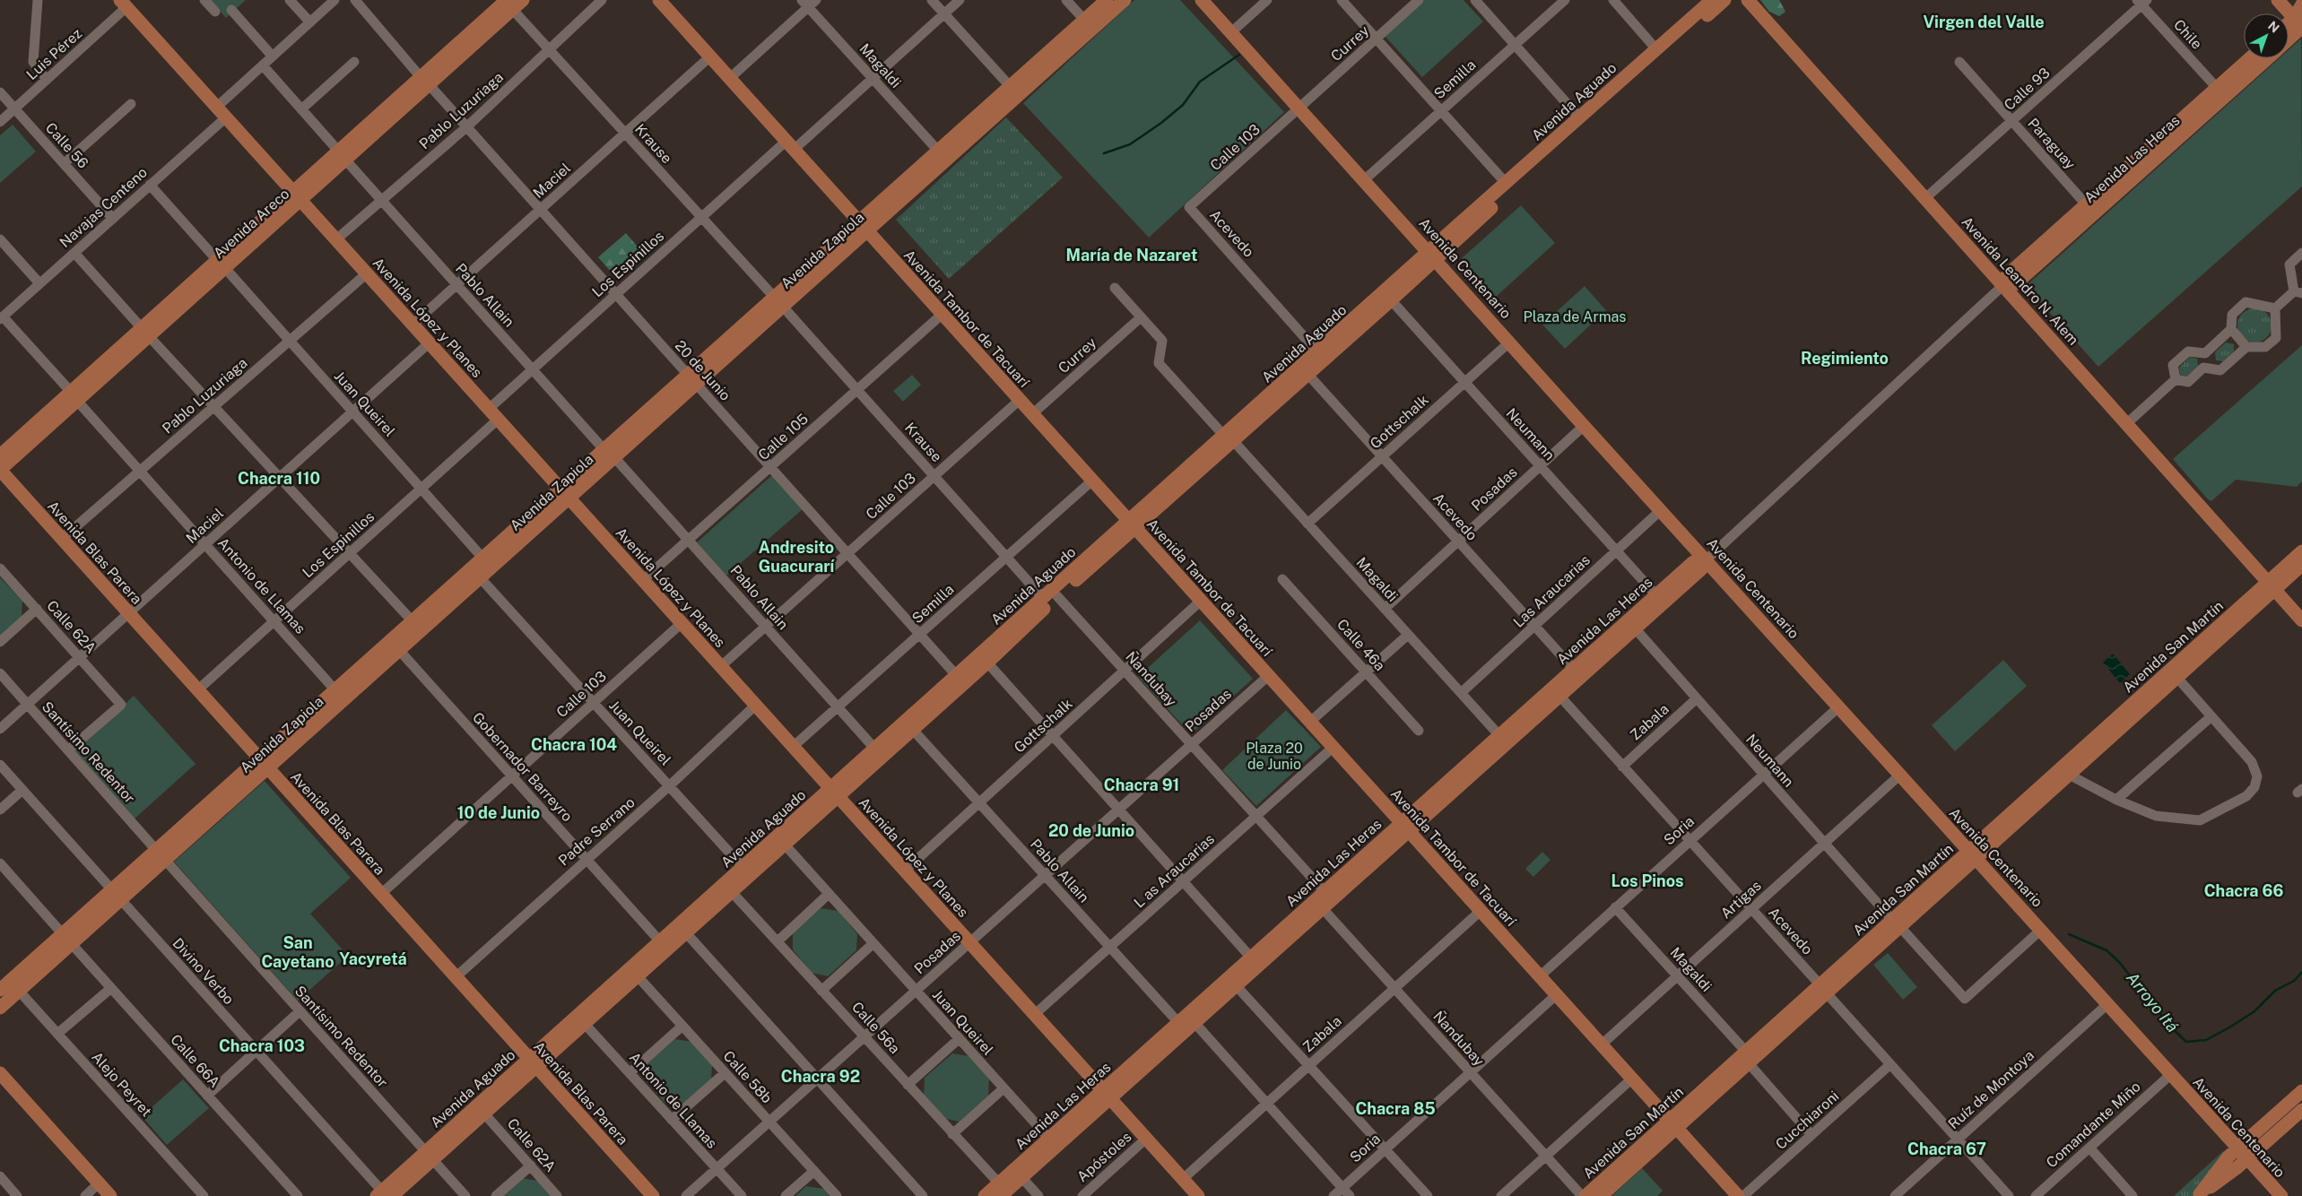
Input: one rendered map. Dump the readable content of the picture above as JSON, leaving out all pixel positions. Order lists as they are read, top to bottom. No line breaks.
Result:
{"streets":{"main road":["Avenida Aguado","Avenida Las Heras","Avenida Areco","Avenida Zapiola","Avenida Centenario","Avenida Leandro N. Alem","Avenida López y Planes","Avenida Tambor de Tacuarí","Avenida Blas Parera","Avenida San Martín"],"street":["Chile","Currey","Luis Pérez","Magaldi","Semilla","Calle 93","Pablo Luzuriaga","Krause","Paraguay","Calle 56","Calle 103","Maciel","Navajas Centeno","Acevedo","Los Espinillos","Pablo Allain","20 de Junio","Juan Queirel","Gottschalk","Neumann","Calle 105","Posadas","Antonio de Llamas","Las Araucarias","Calle 62A","Calle 46a","Ñandubay","Zabala","Santísimo Redentor","Gobernador Barreyro","Soria","Padre Serrano","L as Araucarias","Artigas","Divino Verbo","Calle 56a","Calle 66A","Calle 58b","Alejo Peyret","Ruíz de Montoya","Cucchiaroni","Comandante Miño","Apóstoles"]},"crossings":[["Chile","Calle 93"],["Chile","Avenida Las Heras"],["Currey","Magaldi"],["Currey","Calle 103"],["Currey","Avenida Centenario"],["Currey","Avenida Tambor de Tacuarí"],["Luis Pérez","Calle 56"],["Luis Pérez","Avenida López y Planes"],["Magaldi","Avenida Aguado"],["Magaldi","Avenida Las Heras"],["Magaldi","Avenida Zapiola"],["Magaldi","Los Espinillos"],["Magaldi","Gottschalk"],["Magaldi","Posadas"],["Magaldi","Las Araucarias"],["Magaldi","Avenida San Martín"],["Magaldi","Soria"],["Magaldi","Artigas"],["Magaldi","Cucchiaroni"],["Semilla","Krause"],["Semilla","Avenida Centenario"],["Semilla","Pablo Allain"],["Semilla","Avenida López y Planes"],["Semilla","Avenida Tambor de Tacuarí"],["Semilla","20 de Junio"],["Calle 93","Paraguay"],["Calle 93","Avenida Leandro N. Alem"],["Avenida Aguado","Krause"],["Avenida Aguado","Acevedo"],["Avenida Aguado","Avenida Centenario"],["Avenida Aguado","Pablo Allain"],["Avenida Aguado","Avenida López y Planes"],["Avenida Aguado","Avenida Tambor de Tacuarí"],["Avenida Aguado","20 de Junio"],["Avenida Aguado","Juan Queirel"],["Avenida Aguado","Neumann"],["Avenida Aguado","Avenida Blas Parera"],["Avenida Aguado","Antonio de Llamas"],["Avenida Aguado","Calle 62A"],["Avenida Aguado","Ñandubay"],["Avenida Aguado","Santísimo Redentor"],["Avenida Aguado","Gobernador Barreyro"],["Avenida Aguado","Divino Verbo"],["Avenida Aguado","Calle 56a"],["Avenida Aguado","Calle 58b"],["Pablo Luzuriaga","Krause"],["Pablo Luzuriaga","Pablo Allain"],["Pablo Luzuriaga","Avenida López y Planes"],["Pablo Luzuriaga","20 de Junio"],["Pablo Luzuriaga","Juan Queirel"],["Pablo Luzuriaga","Avenida Blas Parera"],["Pablo Luzuriaga","Antonio de Llamas"],["Krause","Calle 103"],["Krause","Maciel"],["Krause","Avenida Areco"],["Krause","Avenida Zapiola"],["Krause","Los Espinillos"],["Krause","Calle 105"],["Paraguay","Avenida Las Heras"],["Calle 56","Navajas Centeno"],["Calle 103","Acevedo"],["Calle 103","Avenida Centenario"],["Calle 103","Pablo Allain"],["Calle 103","Avenida López y Planes"],["Calle 103","Avenida Tambor de Tacuarí"],["Calle 103","20 de Junio"],["Calle 103","Juan Queirel"],["Calle 103","Avenida Blas Parera"],["Calle 103","Gobernador Barreyro"],["Avenida Las Heras","Acevedo"],["Avenida Las Heras","Avenida Centenario"],["Avenida Las Heras","Avenida Leandro N. Alem"],["Avenida Las Heras","Pablo Allain"],["Avenida Las Heras","Avenida López y Planes"],["Avenida Las Heras","Avenida Tambor de Tacuarí"],["Avenida Las Heras","Juan Queirel"],["Avenida Las Heras","Neumann"],["Avenida Las Heras","Ñandubay"],["Avenida Las Heras","Calle 56a"],["Maciel","Pablo Allain"],["Maciel","Avenida López y Planes"],["Maciel","Avenida Tambor de Tacuarí"],["Maciel","20 de Junio"],["Maciel","Juan Queirel"],["Maciel","Avenida Blas Parera"],["Maciel","Antonio de Llamas"],["Maciel","Calle 62A"],["Maciel","Santísimo Redentor"],["Navajas Centeno","Pablo Allain"],["Navajas Centeno","Avenida López y Planes"],["Navajas Centeno","Juan Queirel"],["Navajas Centeno","Antonio de Llamas"],["Avenida Areco","Pablo Allain"],["Avenida Areco","Avenida López y Planes"],["Avenida Areco","20 de Junio"],["Avenida Areco","Juan Queirel"],["Avenida Areco","Avenida Blas Parera"],["Avenida Areco","Antonio de Llamas"],["Acevedo","Gottschalk"],["Acevedo","Posadas"],["Acevedo","Las Araucarias"],["Acevedo","Avenida San Martín"],["Acevedo","Zabala"],["Acevedo","Soria"],["Acevedo","Artigas"],["Acevedo","Ruíz de Montoya"],["Acevedo","Cucchiaroni"],["Avenida Zapiola","Pablo Allain"],["Avenida Zapiola","Avenida López y Planes"],["Avenida Zapiola","Avenida Tambor de Tacuarí"],["Avenida Zapiola","20 de Junio"],["Avenida Zapiola","Juan Queirel"],["Avenida Zapiola","Avenida Blas Parera"],["Avenida Zapiola","Antonio de Llamas"],["Avenida Zapiola","Santísimo Redentor"],["Avenida Zapiola","Gobernador Barreyro"],["Avenida Zapiola","Divino Verbo"],["Avenida Zapiola","Calle 66A"],["Avenida Zapiola","Alejo Peyret"],["Los Espinillos","Pablo Allain"],["Los Espinillos","Avenida López y Planes"],["Los Espinillos","Avenida Tambor de Tacuarí"],["Los Espinillos","20 de Junio"],["Los Espinillos","Juan Queirel"],["Los Espinillos","Avenida Blas Parera"],["Los Espinillos","Antonio de Llamas"],["Avenida Centenario","Gottschalk"],["Avenida Centenario","Neumann"],["Avenida Centenario","Posadas"],["Avenida Centenario","Las Araucarias"],["Avenida Centenario","Avenida San Martín"],["Avenida Centenario","Soria"],["Avenida Centenario","Artigas"],["Avenida Centenario","Ruíz de Montoya"],["Avenida Centenario","Comandante Miño"],["Avenida Leandro N. Alem","Avenida San Martín"],["Pablo Allain","Gottschalk"],["Pablo Allain","Calle 105"],["Pablo Allain","Posadas"],["Pablo Allain","Zabala"],["Pablo Allain","Soria"],["Pablo Allain","L as Araucarias"],["Avenida López y Planes","Gottschalk"],["Avenida López y Planes","Calle 105"],["Avenida López y Planes","Posadas"],["Avenida López y Planes","Zabala"],["Avenida López y Planes","Padre Serrano"],["Avenida López y Planes","L as Araucarias"],["Avenida López y Planes","Apóstoles"],["Avenida Tambor de Tacuarí","Gottschalk"],["Avenida Tambor de Tacuarí","Calle 105"],["Avenida Tambor de Tacuarí","Posadas"],["Avenida Tambor de Tacuarí","Avenida San Martín"],["Avenida Tambor de Tacuarí","Zabala"],["Avenida Tambor de Tacuarí","Soria"],["Avenida Tambor de Tacuarí","L as Araucarias"],["Avenida Tambor de Tacuarí","Artigas"],["20 de Junio","Calle 105"],["Juan Queirel","Posadas"],["Juan Queirel","Padre Serrano"],["Gottschalk","Neumann"],["Gottschalk","Ñandubay"],["Neumann","Posadas"],["Neumann","Las Araucarias"],["Neumann","Avenida San Martín"],["Neumann","Zabala"],["Neumann","Soria"],["Neumann","Artigas"],["Posadas","Antonio de Llamas"],["Posadas","Ñandubay"],["Posadas","Calle 56a"],["Posadas","Calle 58b"],["Avenida Blas Parera","Padre Serrano"],["Calle 62A","Santísimo Redentor"],["Avenida San Martín","Ñandubay"],["Ñandubay","Zabala"],["Ñandubay","Soria"],["Ñandubay","L as Araucarias"],["Gobernador Barreyro","Padre Serrano"]],"districts":["Virgen del Valle","María de Nazaret","Regimiento","Chacra 110","Andresito Guacurarí","Chacra 104","Chacra 91","10 de Junio","20 de Junio","Los Pinos","Chacra 66","San Cayetano","Yacyretá","Chacra 103","Chacra 92","Chacra 85","Chacra 67"],"water":["Arroyo Itá"],"parks":["Plaza de Armas","Plaza 20 de Junio"],"north":"top right"}
